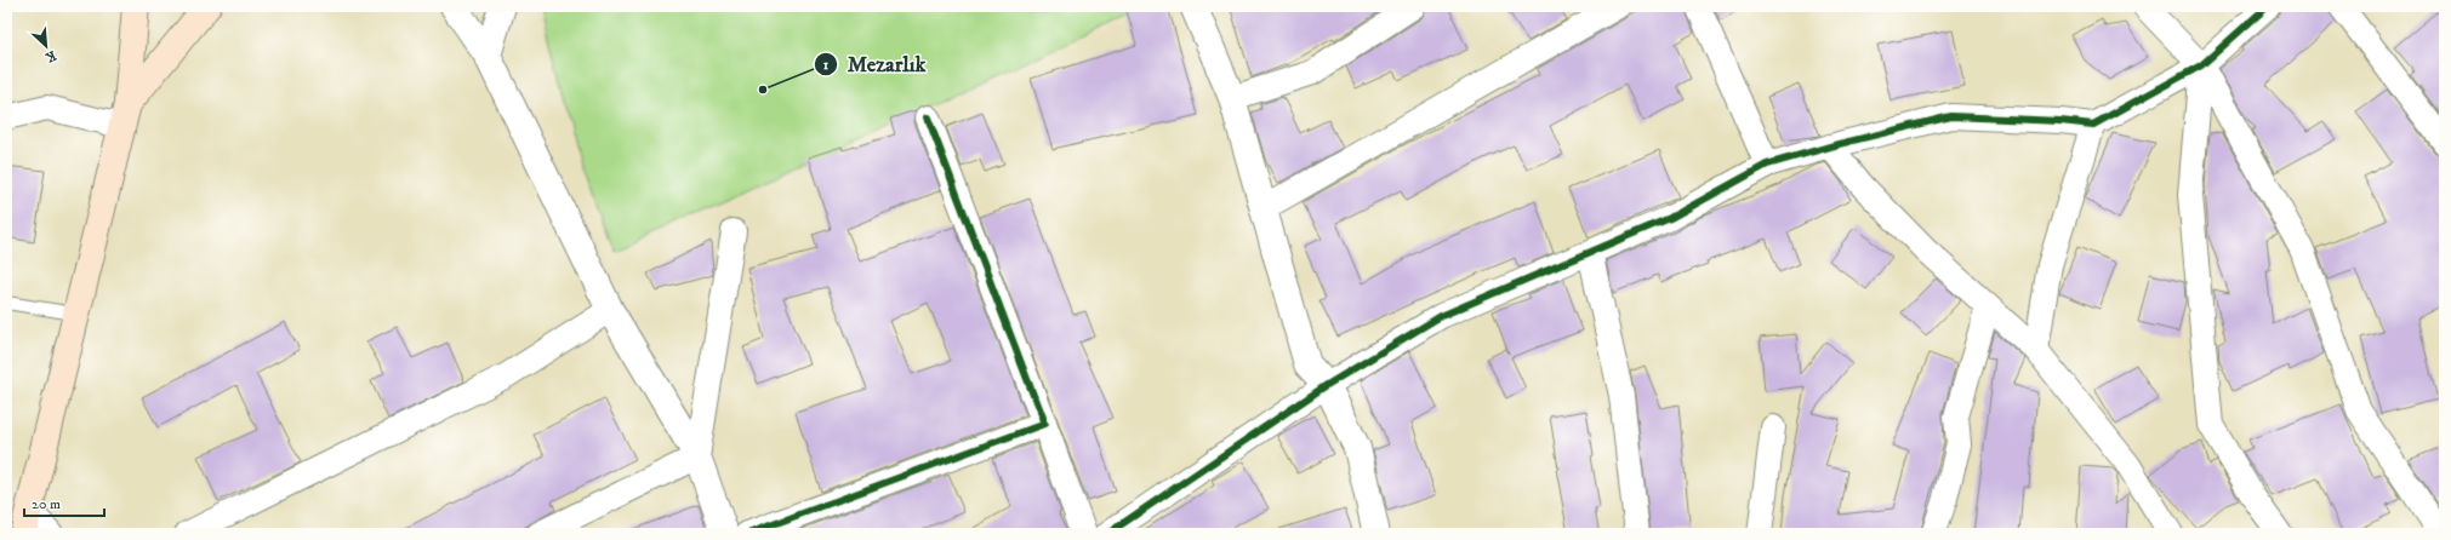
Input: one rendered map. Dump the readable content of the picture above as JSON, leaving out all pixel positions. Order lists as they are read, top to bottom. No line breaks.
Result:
{"places":["Mezarlık"],"scale_bar":"20 m","north":"bottom right"}
